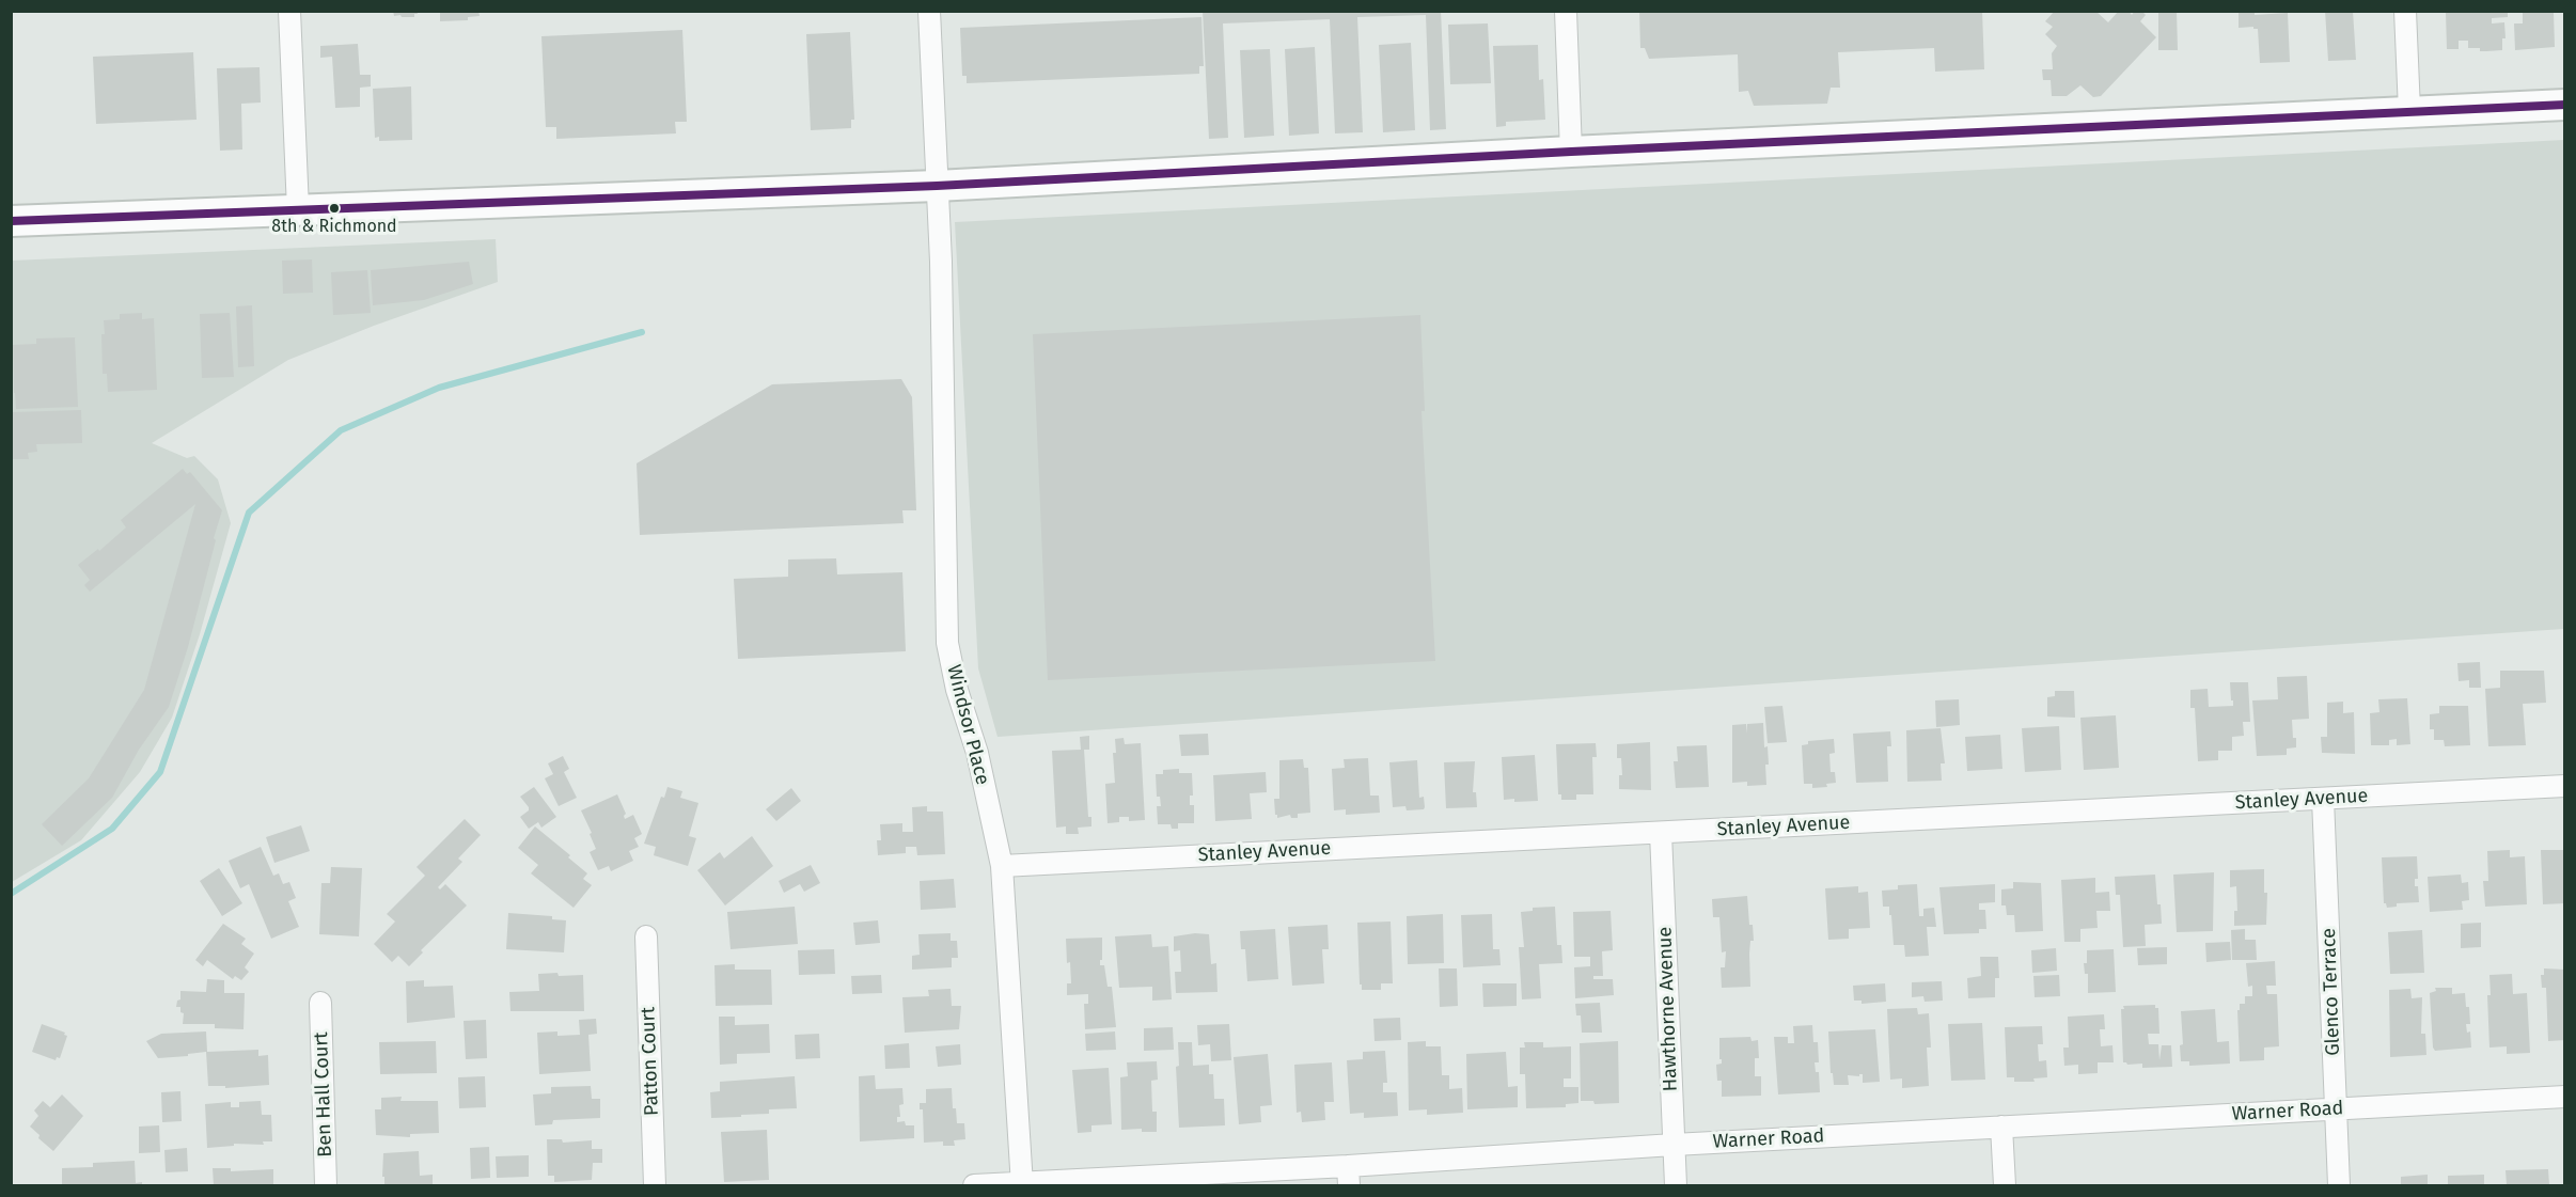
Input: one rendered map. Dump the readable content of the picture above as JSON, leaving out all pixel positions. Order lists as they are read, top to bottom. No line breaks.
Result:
{"streets":{"street":["Windsor Place","Stanley Avenue","Glenco Terrace","Hawthorne Avenue","Patton Court","Ben Hall Court","Warner Road"]},"crossings":[["Windsor Place","Stanley Avenue"],["Windsor Place","Warner Road"],["Stanley Avenue","Glenco Terrace"],["Stanley Avenue","Hawthorne Avenue"],["Glenco Terrace","Warner Road"],["Hawthorne Avenue","Warner Road"]],"places":["8th & Richmond"]}
